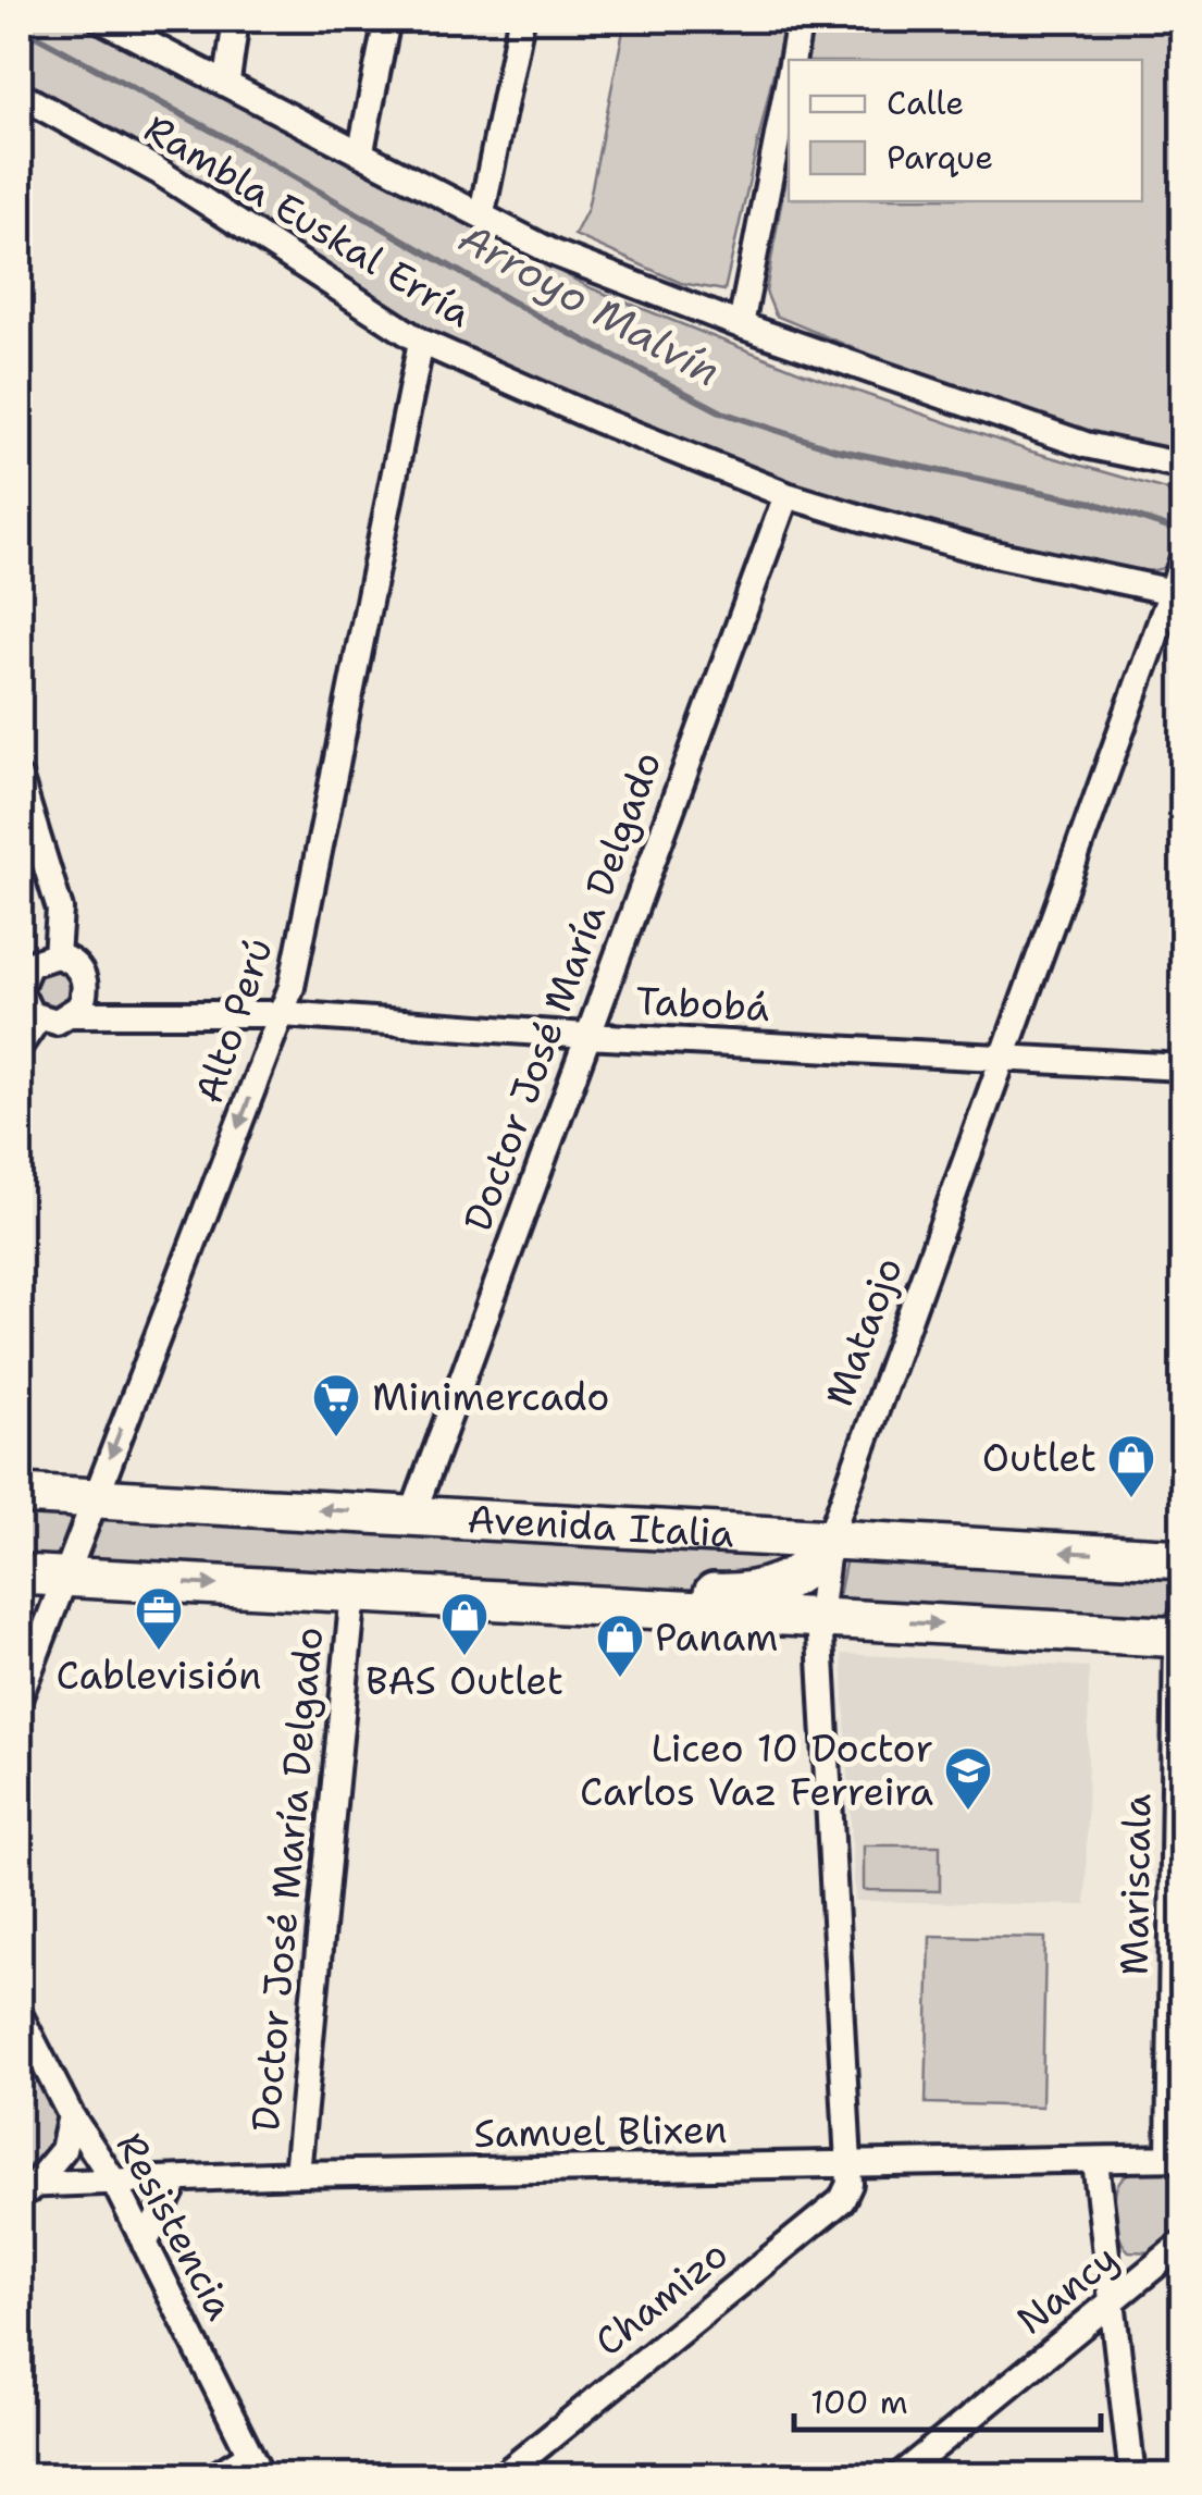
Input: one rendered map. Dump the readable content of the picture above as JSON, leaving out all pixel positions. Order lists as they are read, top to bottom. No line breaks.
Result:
{"streets":{"main road":["Avenida Italia"],"street":["Rambla Euskal Erría","Doctor José María Delgado","Tabobá","Alto Perú","Mataojo","Mariscala","Samuel Blixen","Resistencia","Nancy","Chamizo"]},"crossings":[["Rambla Euskal Erría","Doctor José María Delgado"],["Rambla Euskal Erría","Alto Perú"],["Rambla Euskal Erría","Mataojo"],["Doctor José María Delgado","Tabobá"],["Doctor José María Delgado","Avenida Italia"],["Doctor José María Delgado","Samuel Blixen"],["Tabobá","Alto Perú"],["Tabobá","Mataojo"],["Alto Perú","Avenida Italia"],["Mataojo","Avenida Italia"],["Mataojo","Samuel Blixen"],["Mataojo","Chamizo"],["Avenida Italia","Mariscala"],["Mariscala","Samuel Blixen"],["Samuel Blixen","Resistencia"],["Samuel Blixen","Chamizo"]],"one_way":["Alto Perú"],"water":["Arroyo Malvín"],"places":{"supermarket":["Minimercado"],"shop":["Outlet","BAS Outlet","Panam"],"office":["Cablevisión"],"school or university":["Liceo 10 Doctor Carlos Vaz Ferreira"]},"legend":["Calle","Parque"],"scale_bar":"100 m"}
